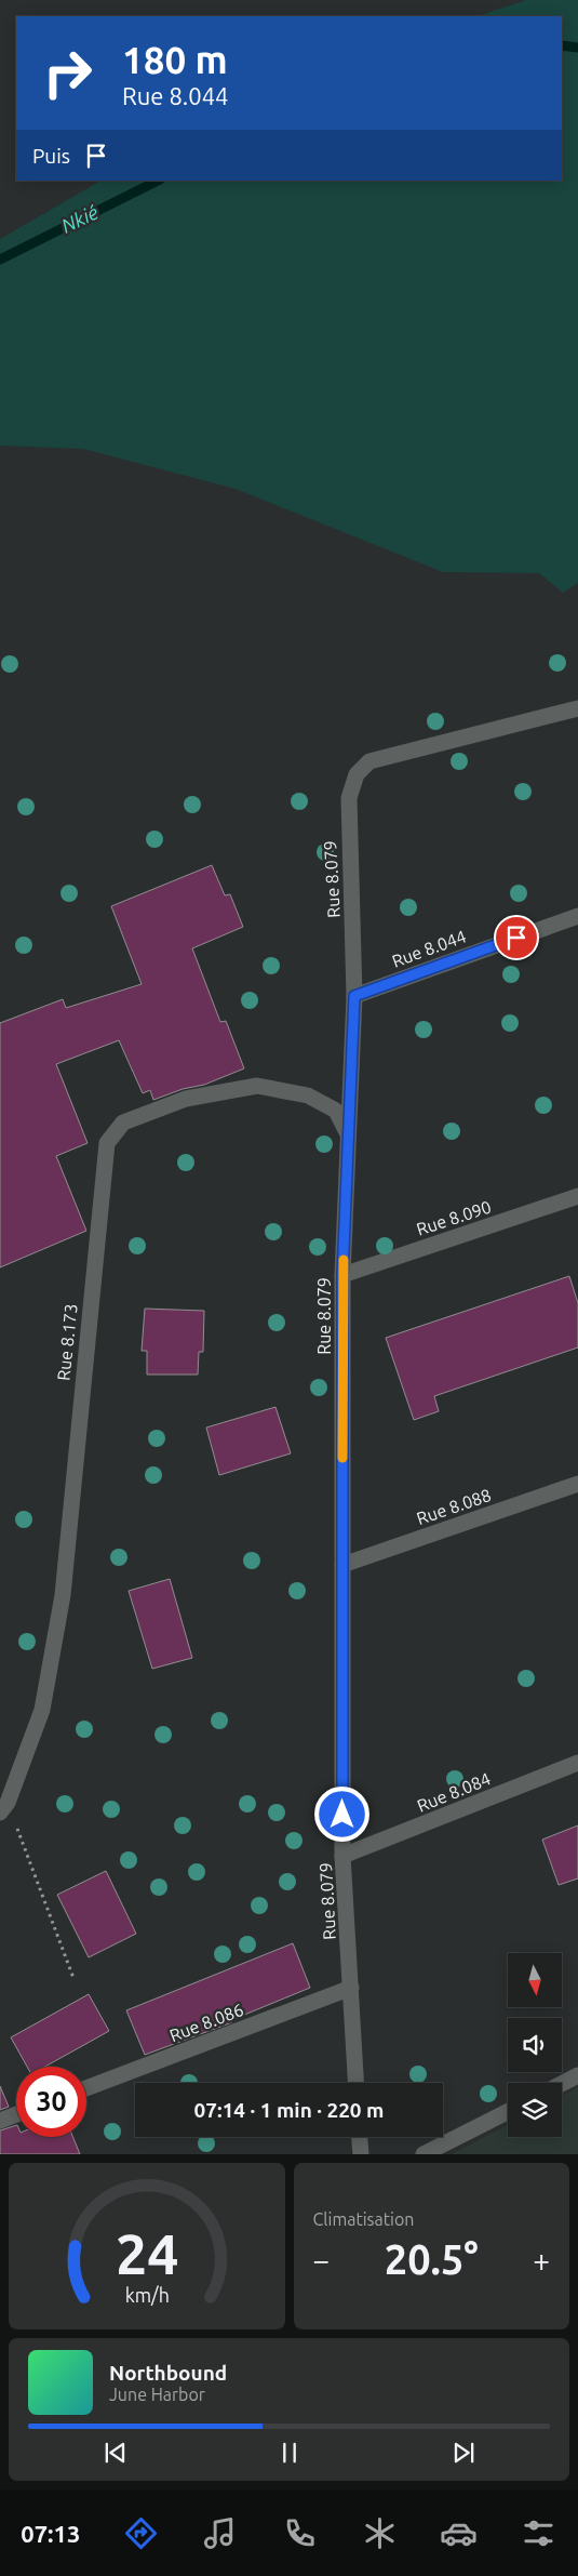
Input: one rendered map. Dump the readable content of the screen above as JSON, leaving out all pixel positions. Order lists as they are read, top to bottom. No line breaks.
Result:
{"streets":{"street":["Rue 8.079","Rue 8.044","Rue 8.090","Rue 8.173","Rue 8.088","Rue 8.084","Rue 8.086"]},"crossings":[["Rue 8.079","Rue 8.044"],["Rue 8.079","Rue 8.090"],["Rue 8.079","Rue 8.173"],["Rue 8.079","Rue 8.088"],["Rue 8.079","Rue 8.084"],["Rue 8.079","Rue 8.086"]],"water":["Nkié"],"north":"bottom","page":{"turn":["180 m","Rue 8.044"],"then":"Puis","limit":"30","trip":"07:14 · 1 min · 220 m","tile":"Climatisation","heat":["−","20.5°","+"],"song":["Northbound","June Harbor"],"tabs":"07:13","gauge":["24","km/h"]}}
